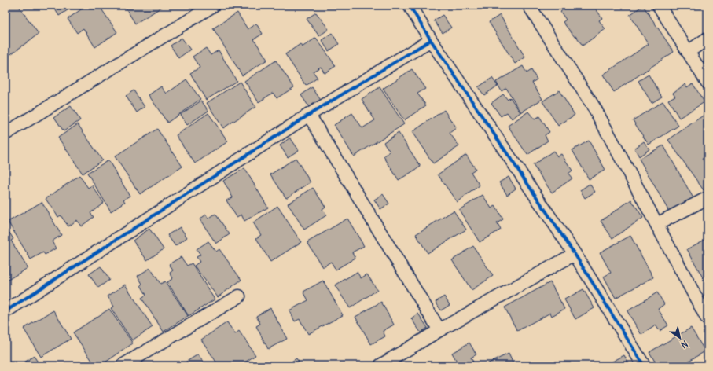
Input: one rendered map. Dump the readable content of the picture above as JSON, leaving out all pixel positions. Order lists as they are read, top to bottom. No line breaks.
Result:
{"north":"bottom right"}
